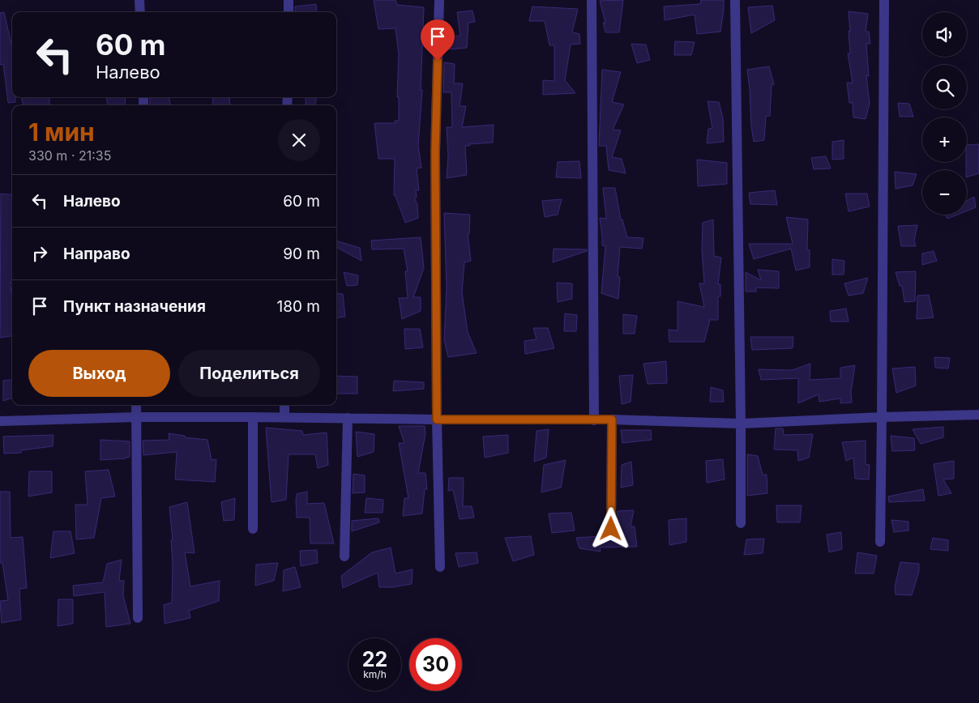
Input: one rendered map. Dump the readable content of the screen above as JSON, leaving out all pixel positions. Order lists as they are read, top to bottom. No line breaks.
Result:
{"page":{"map_buttons":["+","−"],"turn":["60 m","Налево"],"heading":["1 мин","330 m · 21:35"],"list":[{"name":"Налево","value":"60 m"},{"name":"Направо","value":"90 m"},{"name":"Пункт назначения","value":"180 m"}],"buttons":["Выход","Поделиться"],"speed":"22 km/h","limit":"30"}}
